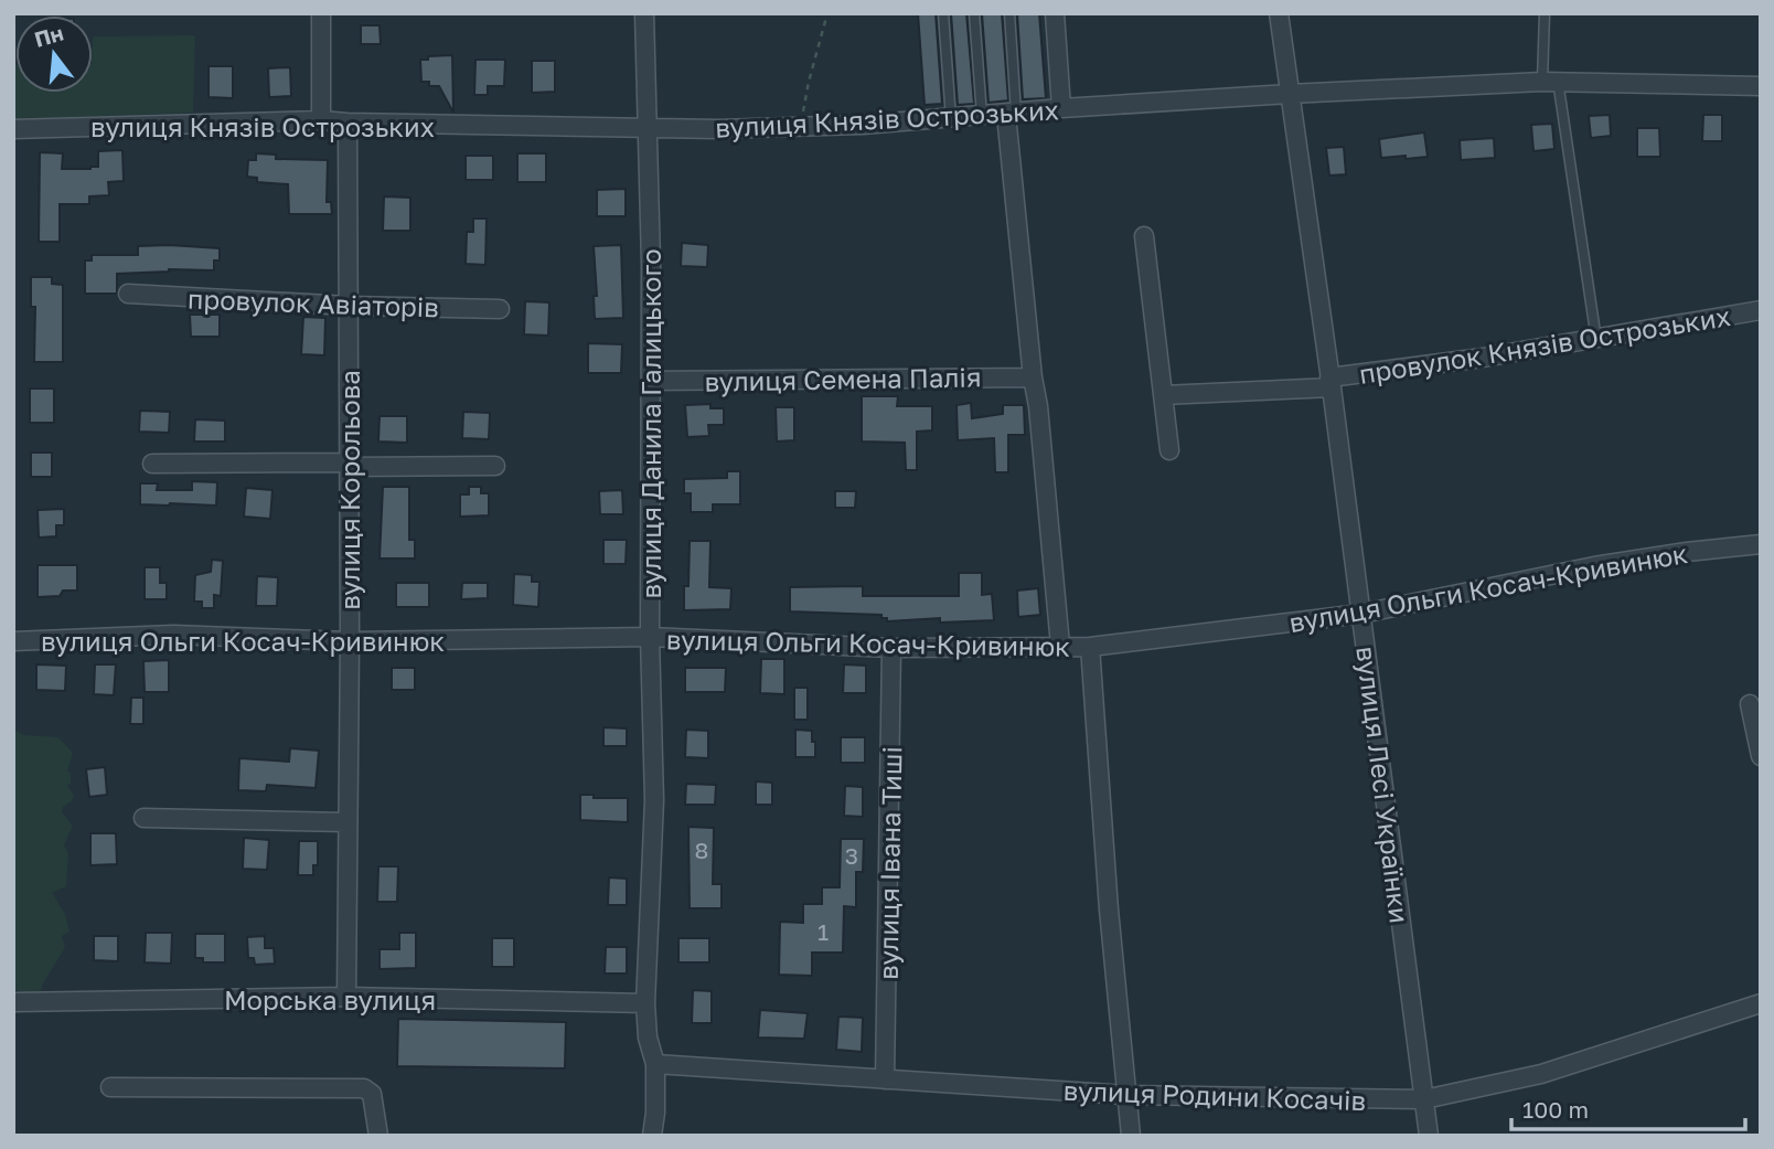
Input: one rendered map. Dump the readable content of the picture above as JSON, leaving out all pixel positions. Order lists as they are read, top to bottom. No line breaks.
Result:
{"streets":{"street":["вулиця Князів Острозьких","провулок Авіаторів","провулок Князів Острозьких","вулиця Семена Палія","вулиця Данила Галицького","вулиця Корольова","вулиця Ольги Косач-Кривинюк","вулиця Лесі Українки","вулиця Івана Тиші","Морська вулиця","вулиця Родини Косачів"]},"crossings":[["вулиця Князів Острозьких","вулиця Данила Галицького"],["вулиця Князів Острозьких","вулиця Корольова"],["вулиця Князів Острозьких","вулиця Лесі Українки"],["провулок Авіаторів","вулиця Корольова"],["провулок Князів Острозьких","вулиця Лесі Українки"],["вулиця Семена Палія","вулиця Данила Галицького"],["вулиця Данила Галицького","вулиця Ольги Косач-Кривинюк"],["вулиця Данила Галицького","Морська вулиця"],["вулиця Данила Галицького","вулиця Родини Косачів"],["вулиця Корольова","вулиця Ольги Косач-Кривинюк"],["вулиця Корольова","Морська вулиця"],["вулиця Ольги Косач-Кривинюк","вулиця Лесі Українки"],["вулиця Ольги Косач-Кривинюк","вулиця Івана Тиші"],["вулиця Лесі Українки","вулиця Родини Косачів"],["вулиця Івана Тиші","вулиця Родини Косачів"]],"house_numbers":["8","3","1"],"scale_bar":"100 m","north":"top"}
